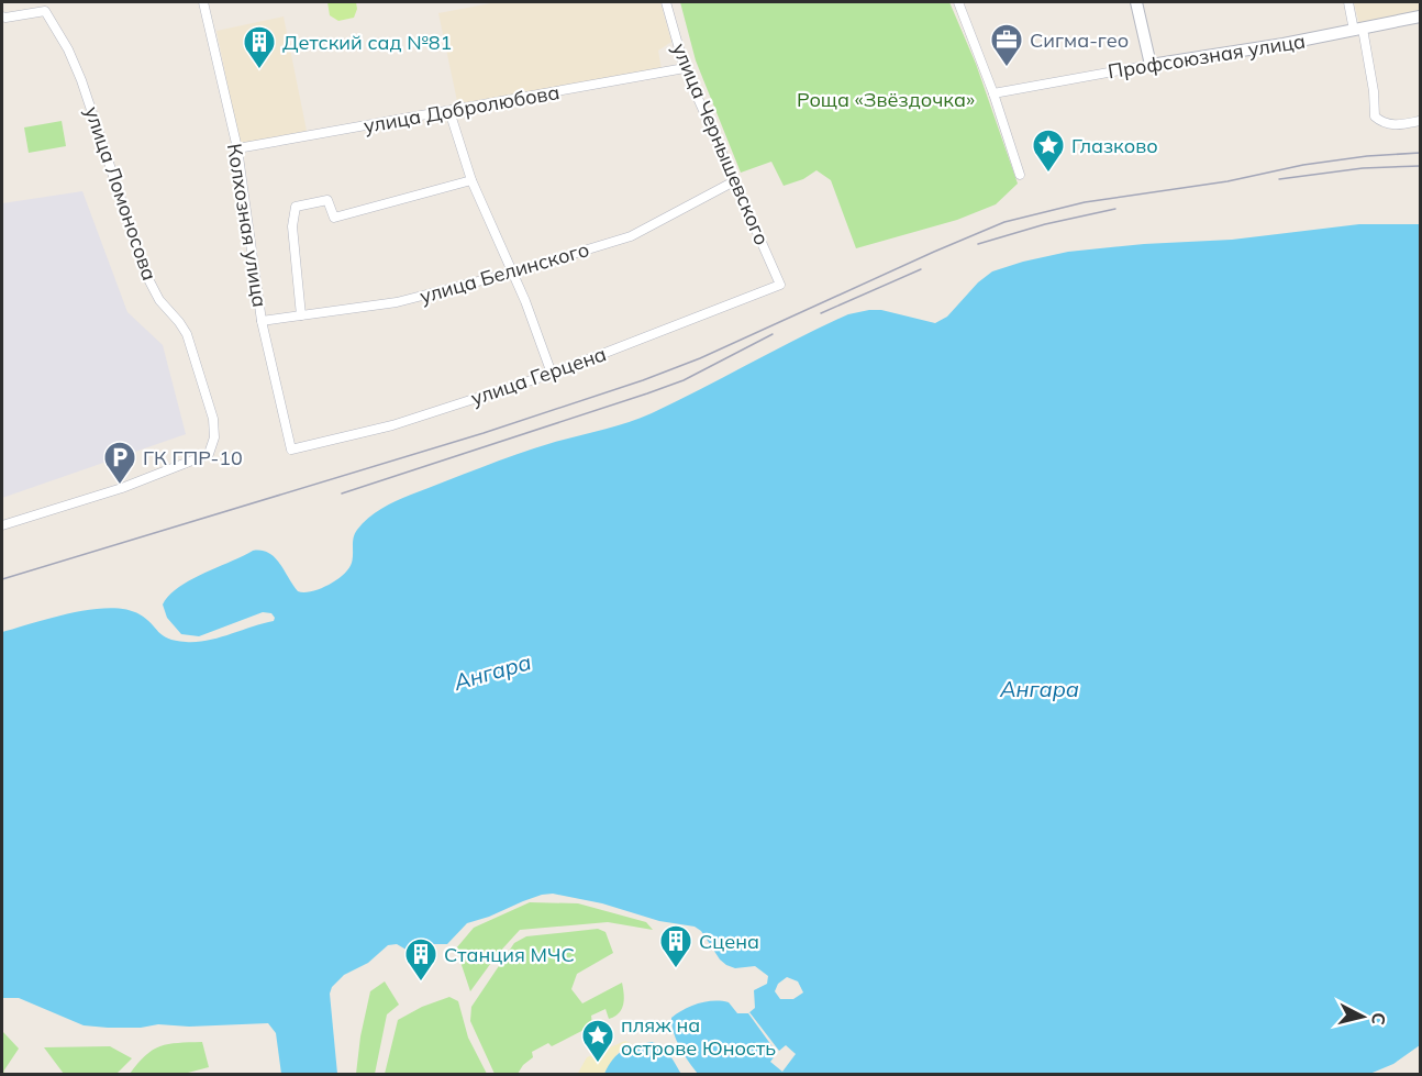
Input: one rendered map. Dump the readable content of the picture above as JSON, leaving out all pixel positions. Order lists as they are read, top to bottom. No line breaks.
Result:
{"streets":{"street":["Профсоюзная улица","улица Добролюбова","улица Чернышевского","улица Ломоносова","Колхозная улица","улица Белинского","улица Герцена"]},"crossings":[["улица Добролюбова","улица Чернышевского"],["улица Добролюбова","Колхозная улица"],["улица Чернышевского","улица Белинского"],["улица Чернышевского","улица Герцена"],["Колхозная улица","улица Белинского"],["Колхозная улица","улица Герцена"]],"water":["Ангара"],"parks":["Роща «Звёздочка»"],"places":{"office":["Сигма-гео"],"building":["Детский сад №81","Сцена","Станция МЧС"],"place":["Глазково","пляж на острове Юность"],"parking":["ГК ГПР-10"]},"north":"right"}
